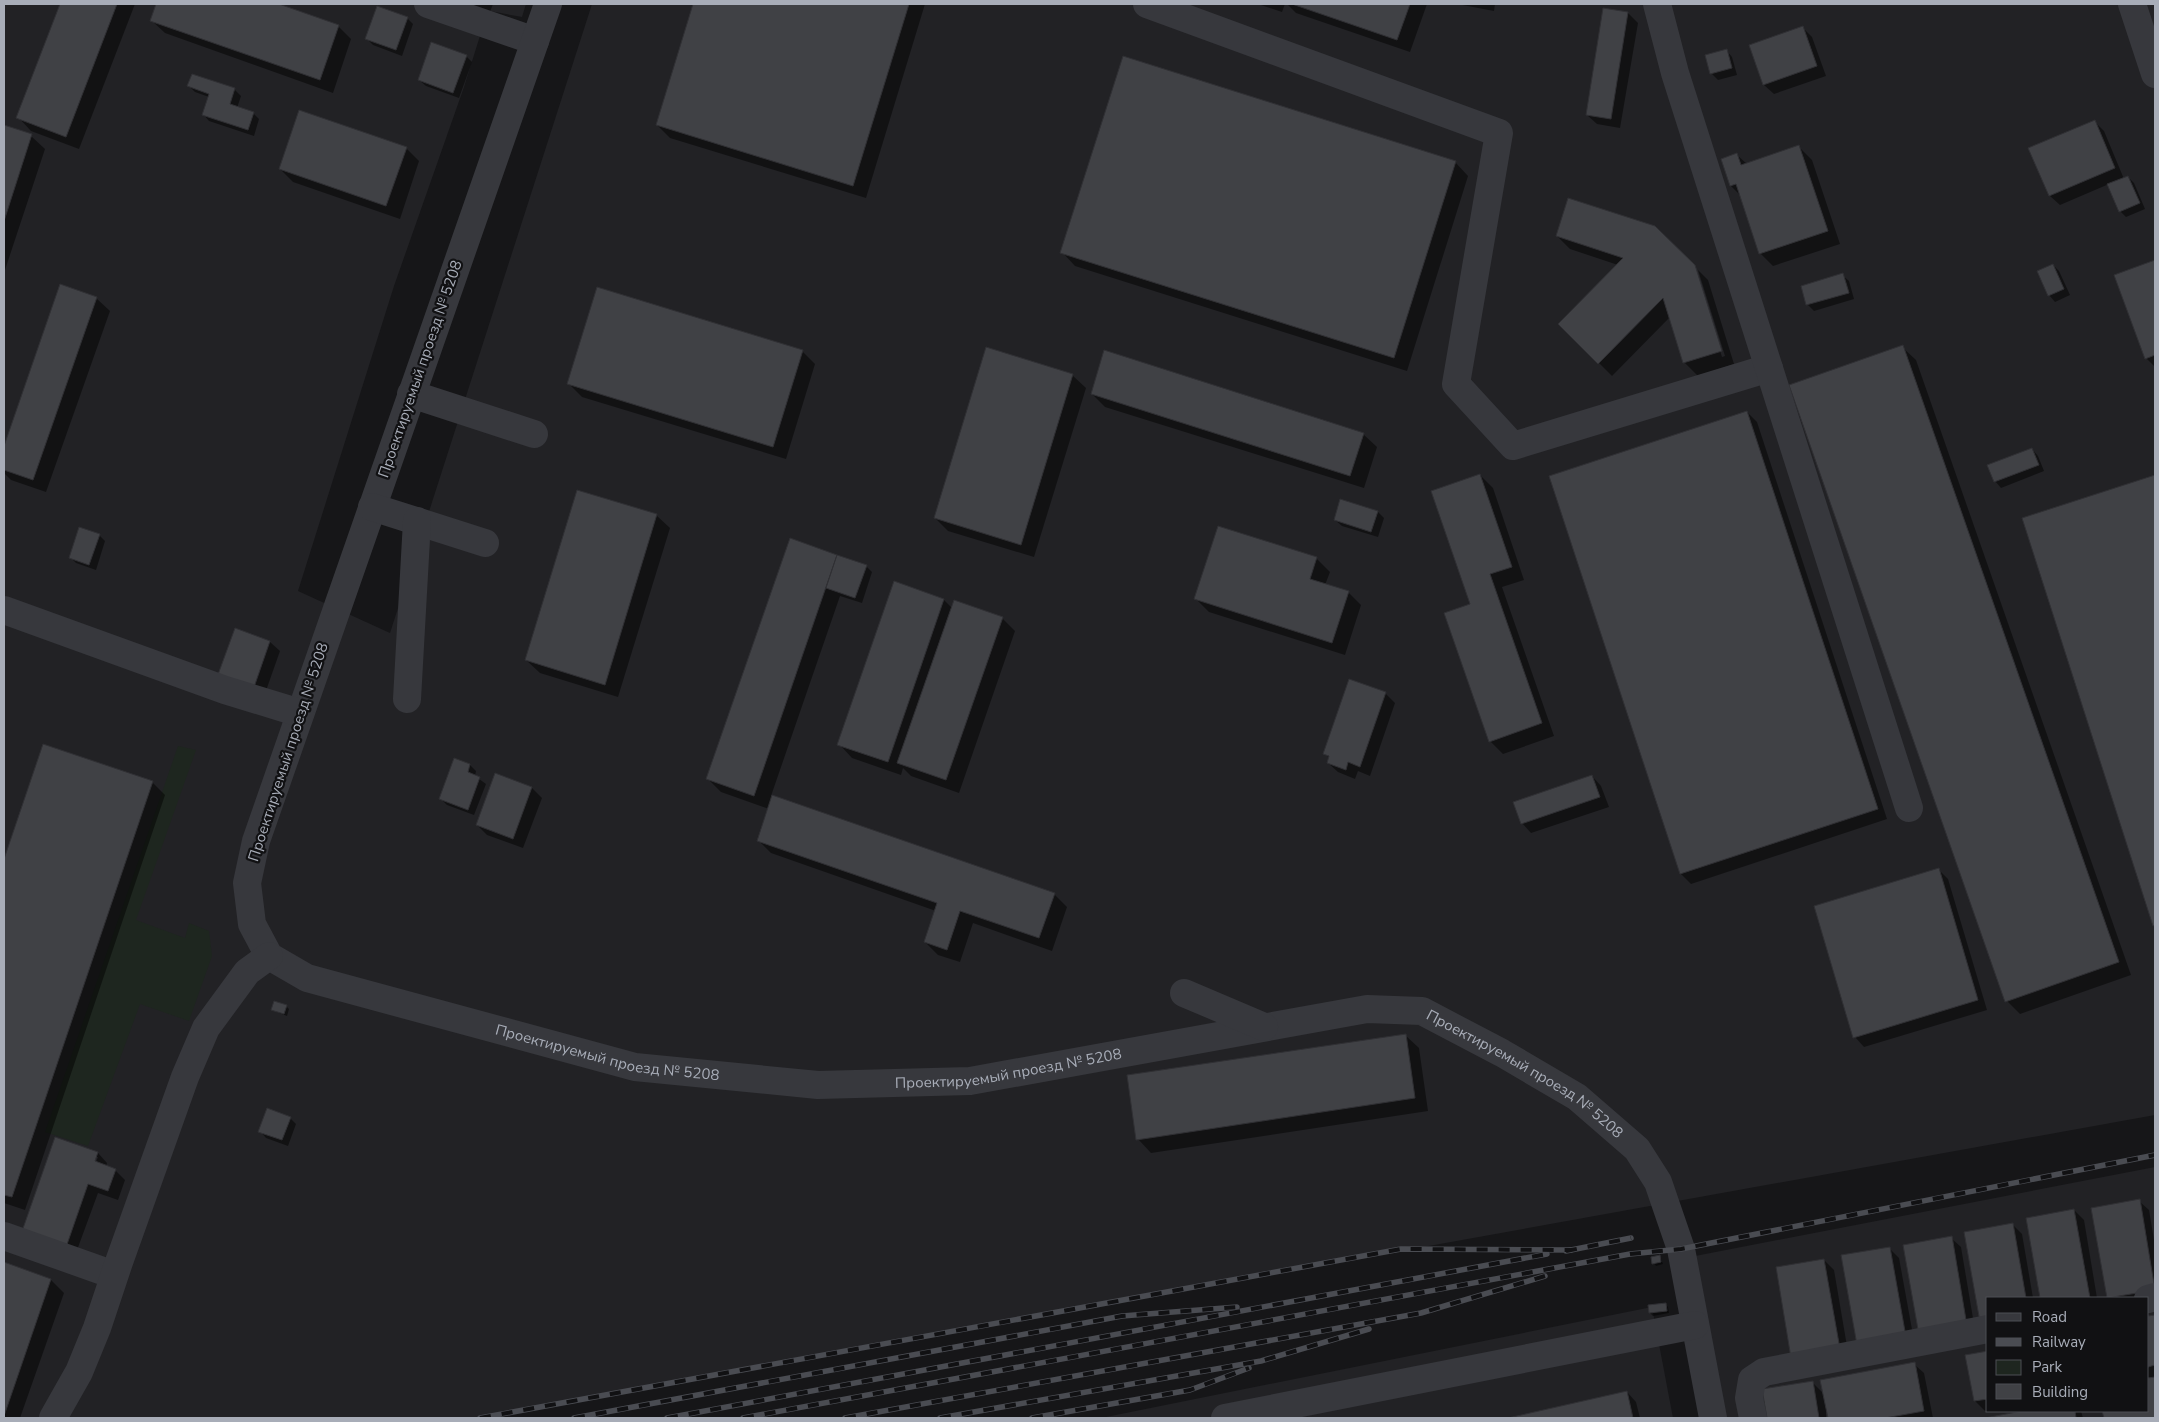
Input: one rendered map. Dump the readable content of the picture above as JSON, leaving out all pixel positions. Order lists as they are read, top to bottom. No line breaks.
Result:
{"streets":{"street":["Проектируемый проезд № 5208"]},"legend":["Road","Railway","Park","Building"]}
